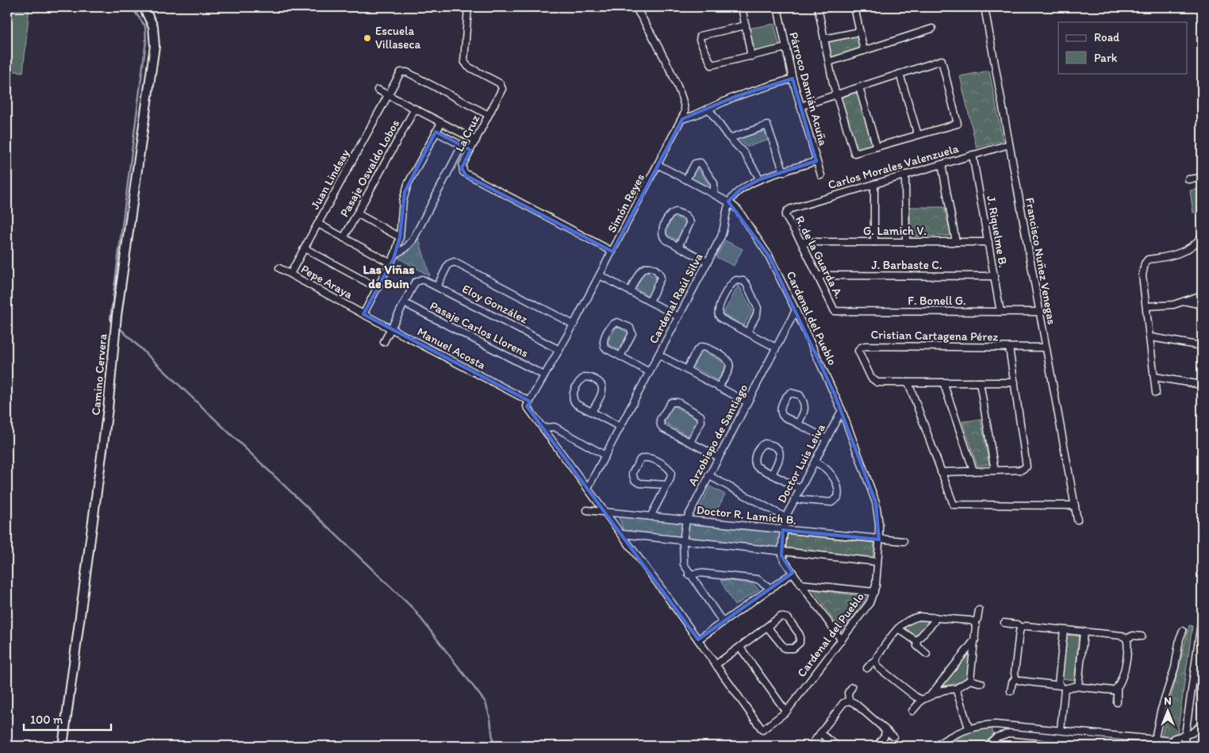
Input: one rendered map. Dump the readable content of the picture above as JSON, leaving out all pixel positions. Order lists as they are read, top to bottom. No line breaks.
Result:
{"streets":{"street":["Párroco Damián Acuña","La Cruz","Carlos Morales Valenzuela","Pasaje Osvaldo Lobos","Juan Lindsay","Simón Reyes","G. Lamich V.","J. Riquelme B.","R. de la Guarda A.","Francisco Nuñez Venegas","J. Barbaste C.","Pepe Araya","Cardenal Raúl Silva","F. Bonell G.","Eloy González","Cardenal del Pueblo","Pasaje Carlos Llorens","Cristian Cartagena Pérez","Manuel Acosta","Camino Cervera","Arzobispo de Santiago","Doctor Luis Leiva","Doctor R. Lamich B."]},"crossings":[["La Cruz","Juan Lindsay"],["La Cruz","Simón Reyes"],["Carlos Morales Valenzuela","J. Riquelme B."],["Carlos Morales Valenzuela","R. de la Guarda A."],["Carlos Morales Valenzuela","Francisco Nuñez Venegas"],["Juan Lindsay","Pepe Araya"],["Simón Reyes","Eloy González"],["Simón Reyes","Cardenal del Pueblo"],["Simón Reyes","Pasaje Carlos Llorens"],["Simón Reyes","Manuel Acosta"],["G. Lamich V.","J. Riquelme B."],["G. Lamich V.","R. de la Guarda A."],["J. Riquelme B.","J. Barbaste C."],["J. Riquelme B.","F. Bonell G."],["R. de la Guarda A.","J. Barbaste C."],["R. de la Guarda A.","F. Bonell G."],["Francisco Nuñez Venegas","F. Bonell G."],["Francisco Nuñez Venegas","Cristian Cartagena Pérez"],["Pepe Araya","Manuel Acosta"],["Cardenal Raúl Silva","Cardenal del Pueblo"],["Eloy González","Pasaje Carlos Llorens"],["Cardenal del Pueblo","Manuel Acosta"],["Cardenal del Pueblo","Arzobispo de Santiago"],["Cardenal del Pueblo","Doctor Luis Leiva"],["Cardenal del Pueblo","Doctor R. Lamich B."],["Arzobispo de Santiago","Doctor R. Lamich B."],["Doctor Luis Leiva","Doctor R. Lamich B."]],"districts":["Las Viñas de Buin"],"places":["Escuela Villaseca"],"legend":["Road","Park"],"scale_bar":"100 m","north":"top"}
